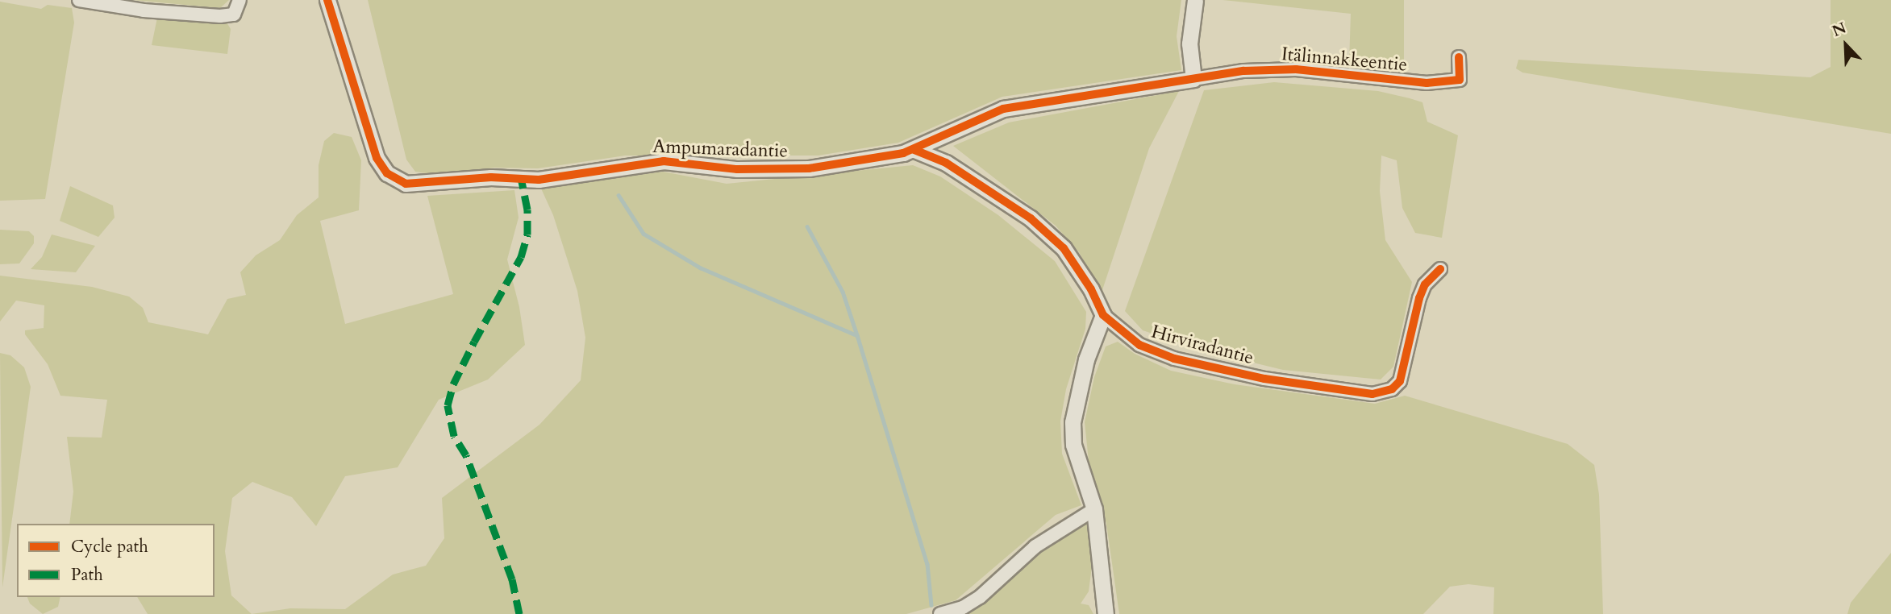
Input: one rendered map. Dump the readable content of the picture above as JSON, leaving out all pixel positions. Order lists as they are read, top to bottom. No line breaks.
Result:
{"streets":{"street":["Itälinnakkeentie","Ampumaradantie","Hirviradantie"]},"crossings":[["Itälinnakkeentie","Ampumaradantie"],["Ampumaradantie","Hirviradantie"]],"legend":["Cycle path","Path"],"north":"top left"}
